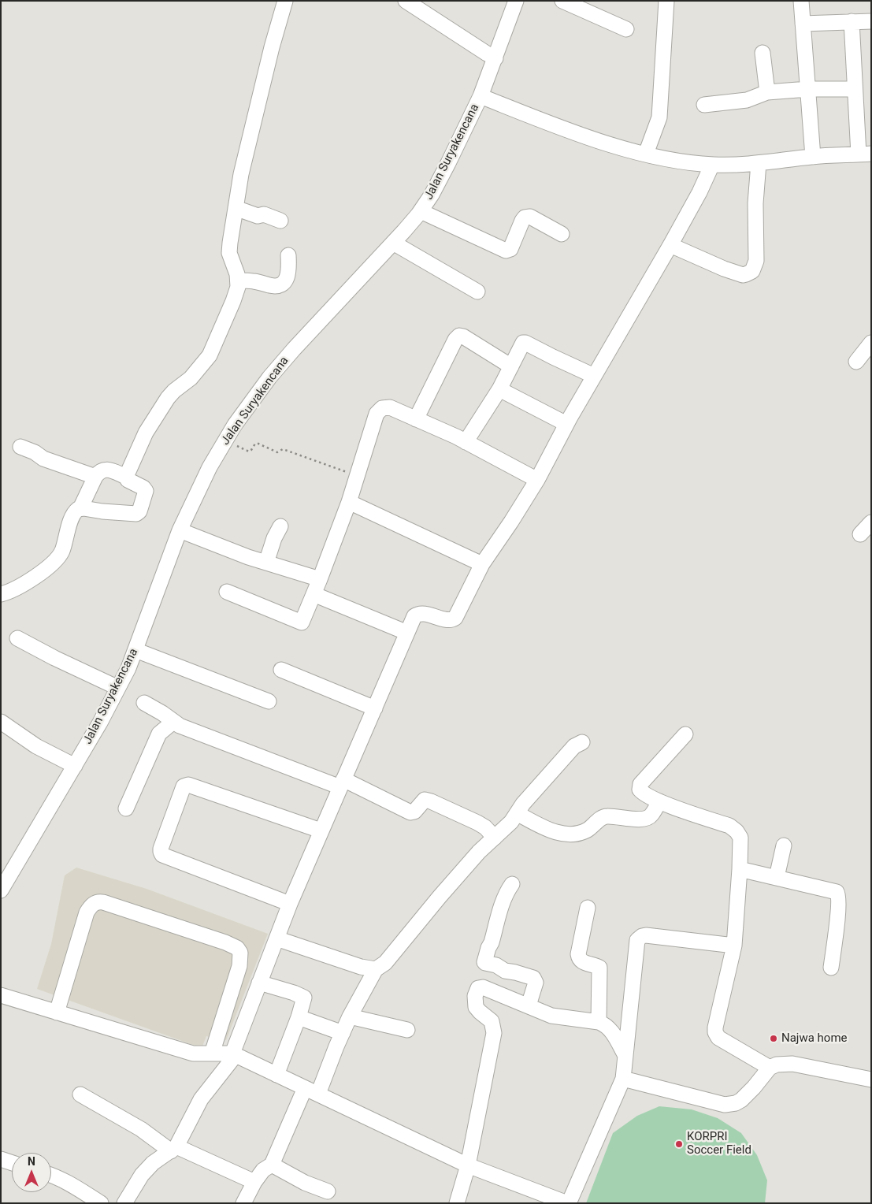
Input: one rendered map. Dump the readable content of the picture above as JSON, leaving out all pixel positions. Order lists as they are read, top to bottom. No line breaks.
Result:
{"streets":{"street":["Jalan Suryakencana"]},"places":["Najwa home","KORPRI Soccer Field"],"north":"top"}
